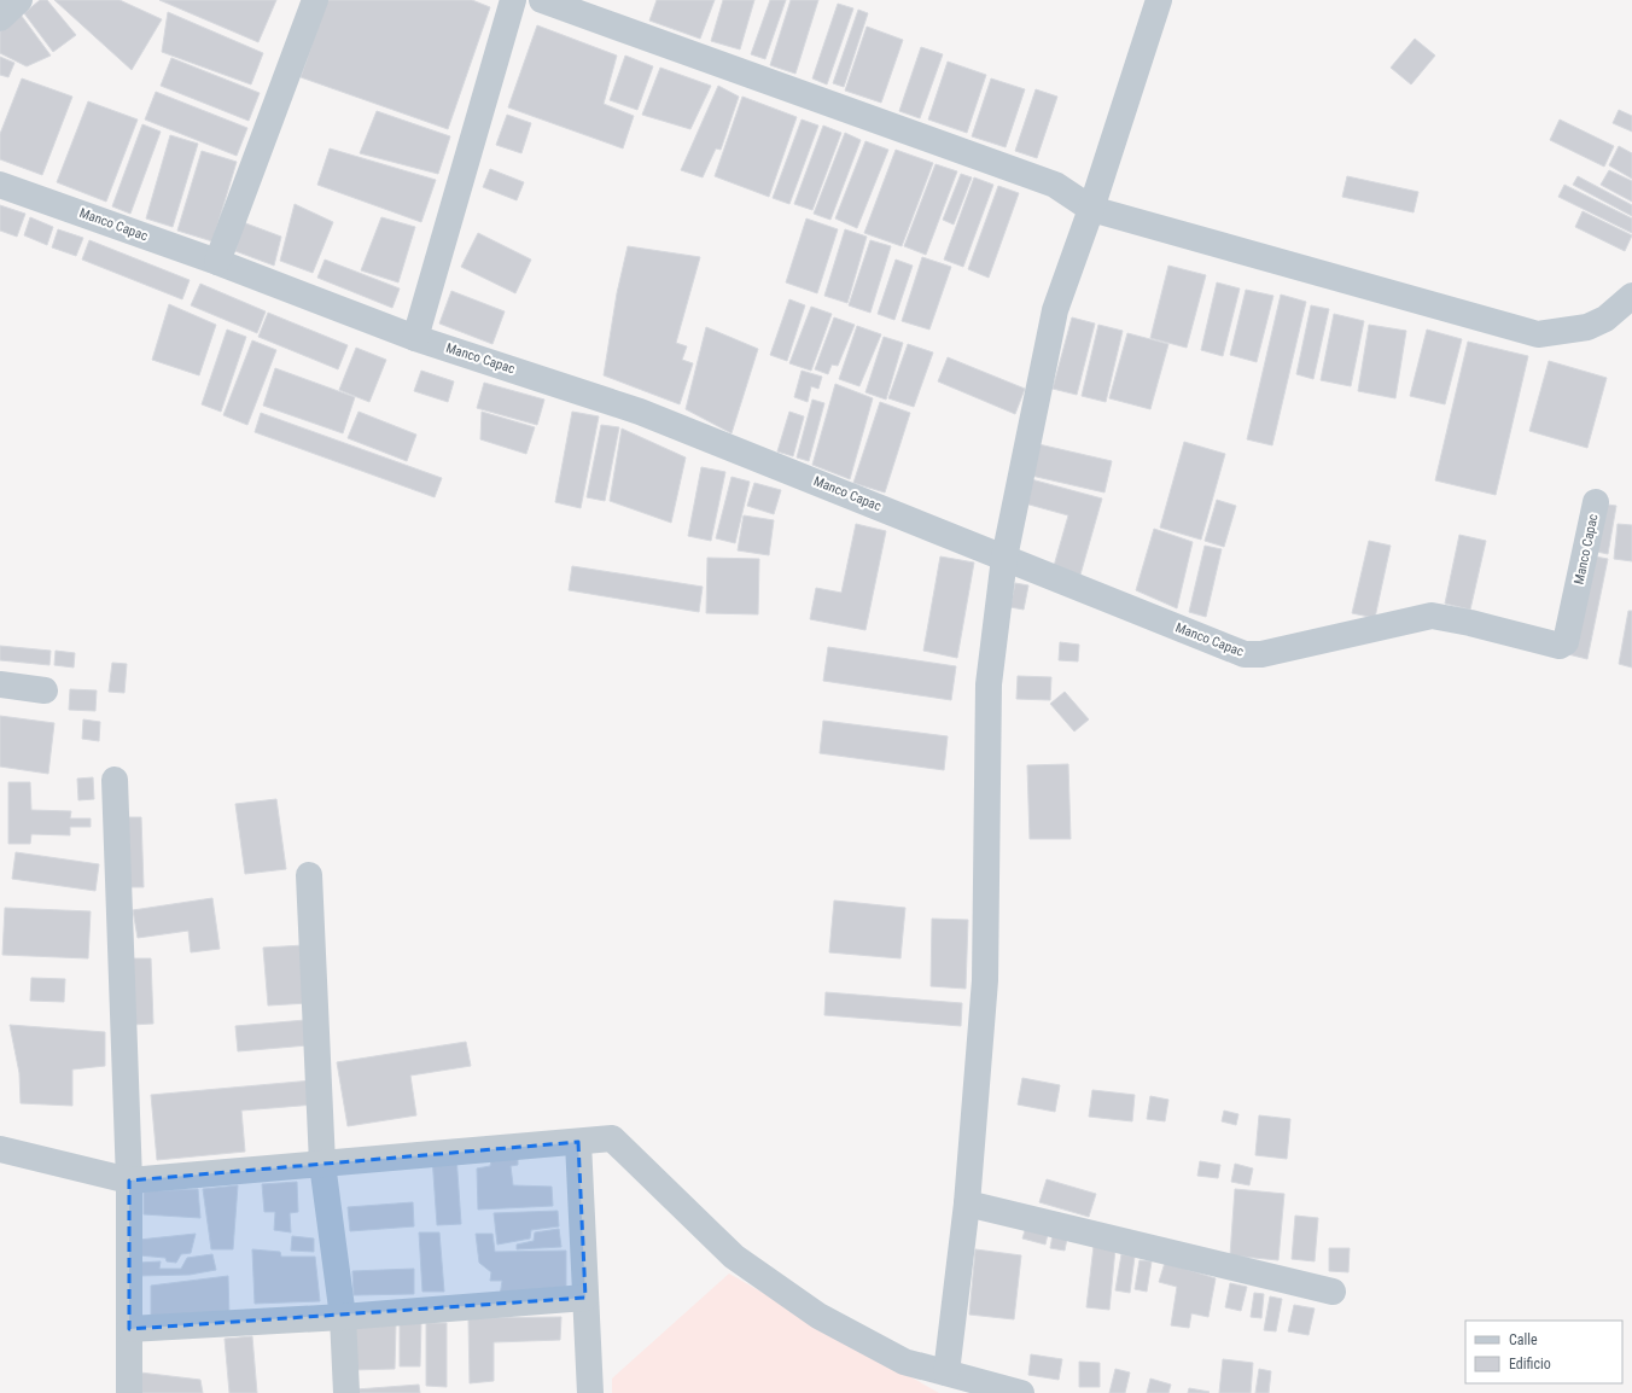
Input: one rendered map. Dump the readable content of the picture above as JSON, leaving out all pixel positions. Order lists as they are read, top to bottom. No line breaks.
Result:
{"streets":{"street":["Manco Capac"]},"legend":["Calle","Edificio"]}
